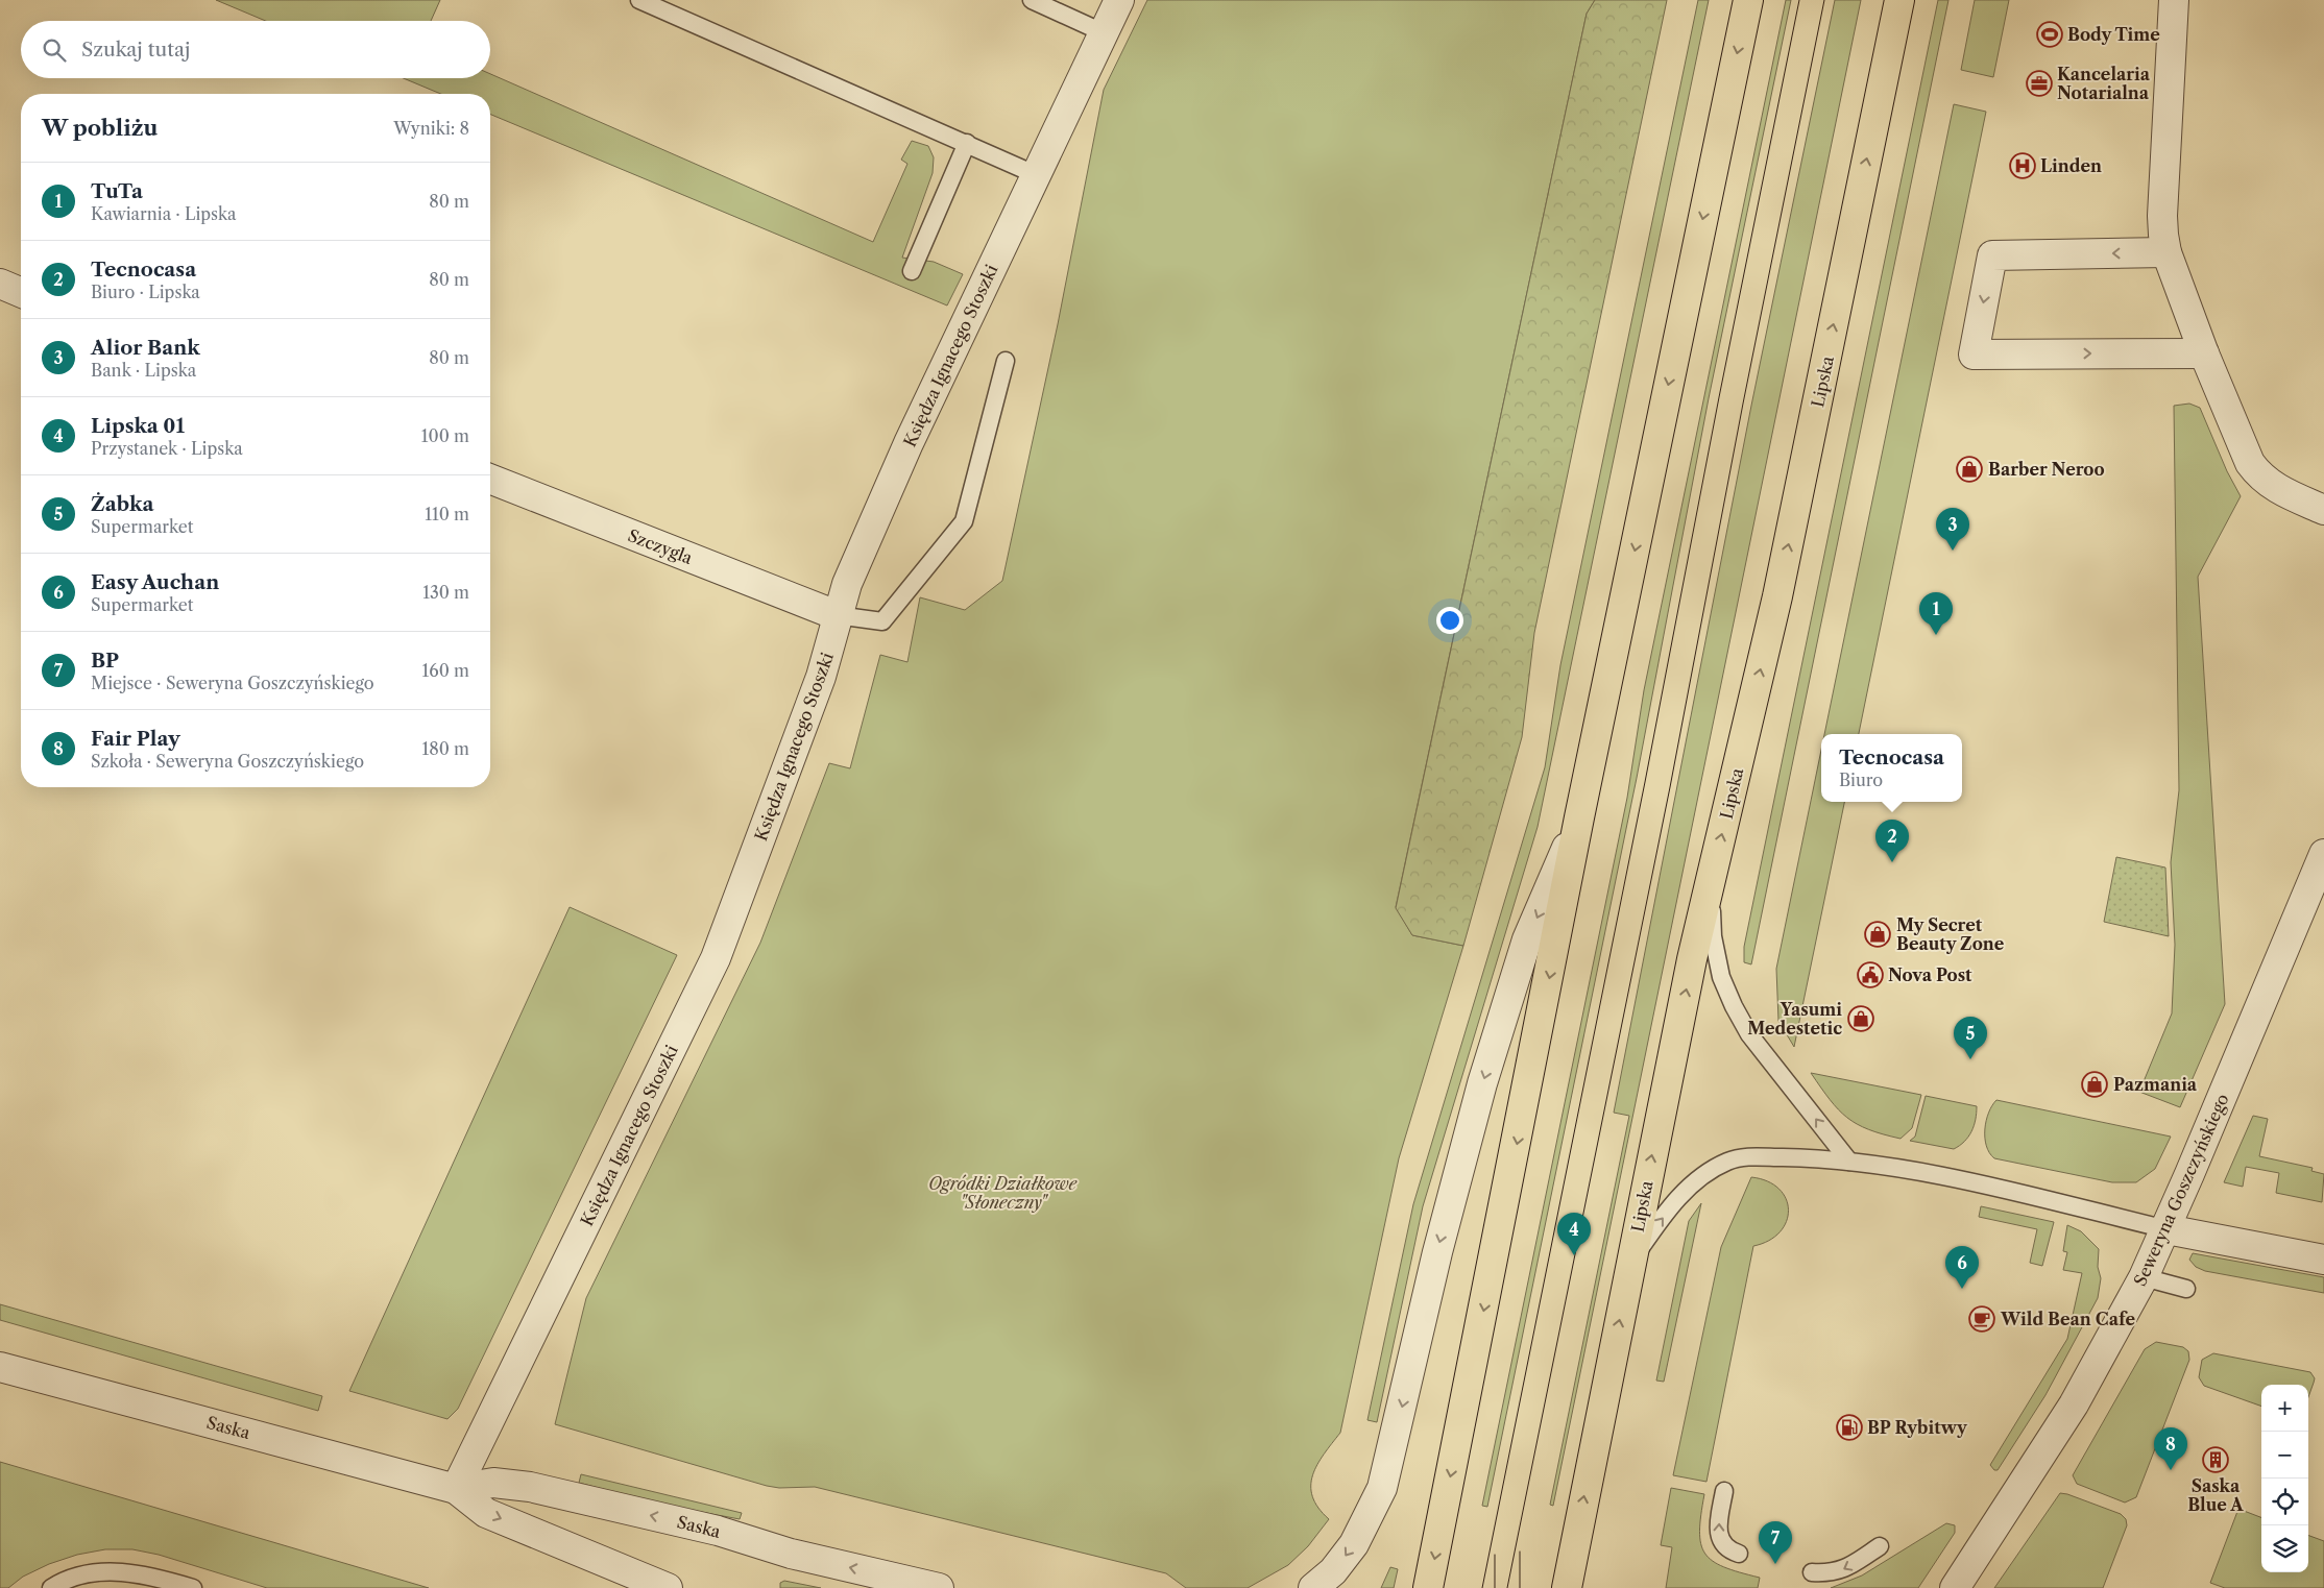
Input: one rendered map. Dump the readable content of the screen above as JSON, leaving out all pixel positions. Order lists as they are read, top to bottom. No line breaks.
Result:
{"streets":{"main road":["Lipska"],"street":["Księdza Ignacego Stoszki","Szczygla","Seweryna Goszczyńskiego","Saska"]},"crossings":[["Księdza Ignacego Stoszki","Szczygla"],["Księdza Ignacego Stoszki","Saska"]],"parks":["Ogródki Działkowe \"Słoneczny\""],"places":{"sports":["Body Time"],"office":["Kancelaria Notarialna"],"hospital":["Linden"],"shop":["Barber Neroo","My Secret Beauty Zone","Yasumi Medestetic","Pazmania"],"public building":["Nova Post"],"cafe":["Wild Bean Cafe"],"fuel station":["BP Rybitwy"],"building":["Saska Blue A"]},"page":{"search":"Szukaj tutaj","heading":["W pobliżu","Wyniki: 8"],"list":[{"mark":"1","name":"TuTa","note":"Kawiarnia · Lipska","value":"80 m"},{"mark":"2","name":"Tecnocasa","note":"Biuro · Lipska","value":"80 m"},{"mark":"3","name":"Alior Bank","note":"Bank · Lipska","value":"80 m"},{"mark":"4","name":"Lipska 01","note":"Przystanek · Lipska","value":"100 m"},{"mark":"5","name":"Żabka","note":"Supermarket","value":"110 m"},{"mark":"6","name":"Easy Auchan","note":"Supermarket","value":"130 m"},{"mark":"7","name":"BP","note":"Miejsce · Seweryna Goszczyńskiego","value":"160 m"},{"mark":"8","name":"Fair Play","note":"Szkoła · Seweryna Goszczyńskiego","value":"180 m"}],"pins":["3","1","2","5","4","6","8","7"],"popup":["Tecnocasa","Biuro"],"map_buttons":["+","−"]}}
